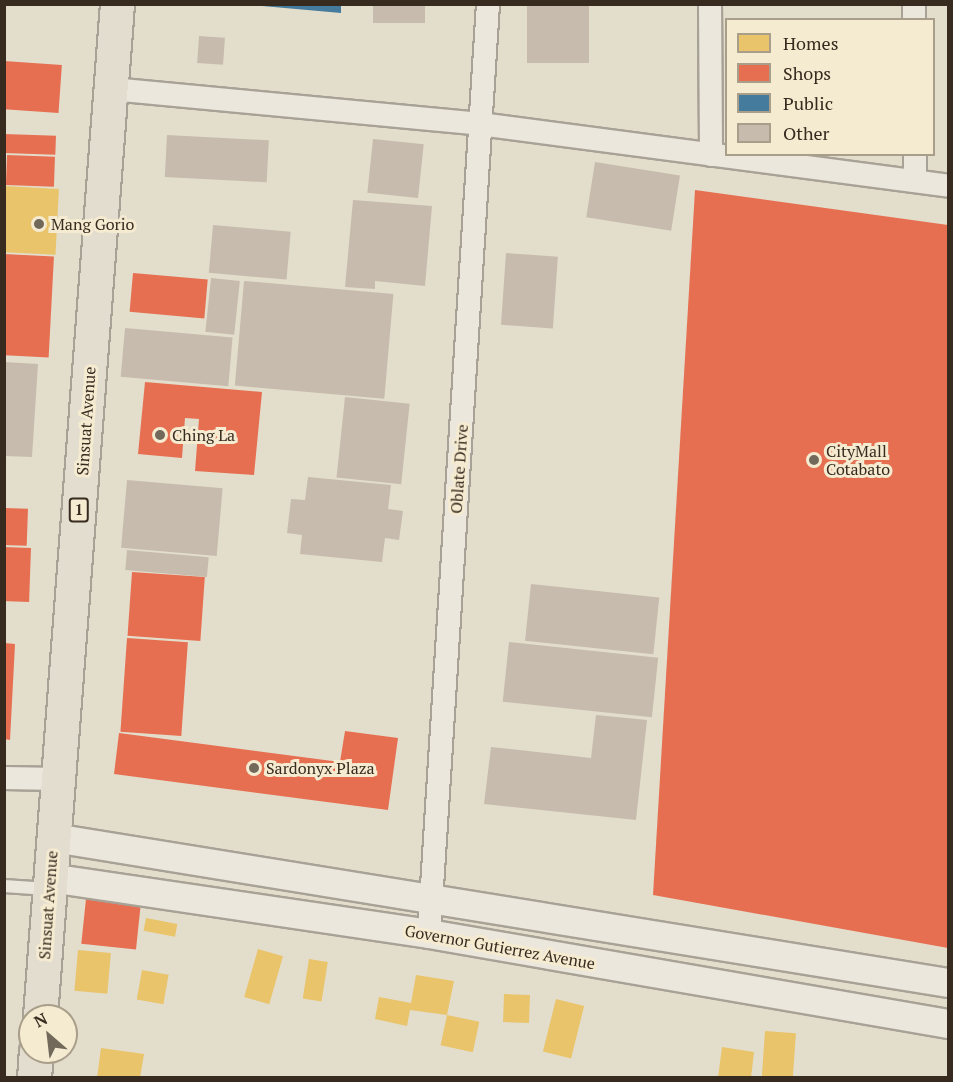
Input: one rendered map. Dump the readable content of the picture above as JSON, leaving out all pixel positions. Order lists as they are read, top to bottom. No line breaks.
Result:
{"streets":{"main road":["Sinsuat Avenue","1"],"street":["Oblate Drive","Governor Gutierrez Avenue"]},"crossings":[["Sinsuat Avenue","Governor Gutierrez Avenue"],["Oblate Drive","Governor Gutierrez Avenue"]],"places":["Mang Gorio","Ching La","CityMall Cotabato","Sardonyx Plaza"],"legend":["Homes","Shops","Public","Other"],"north":"top left"}
